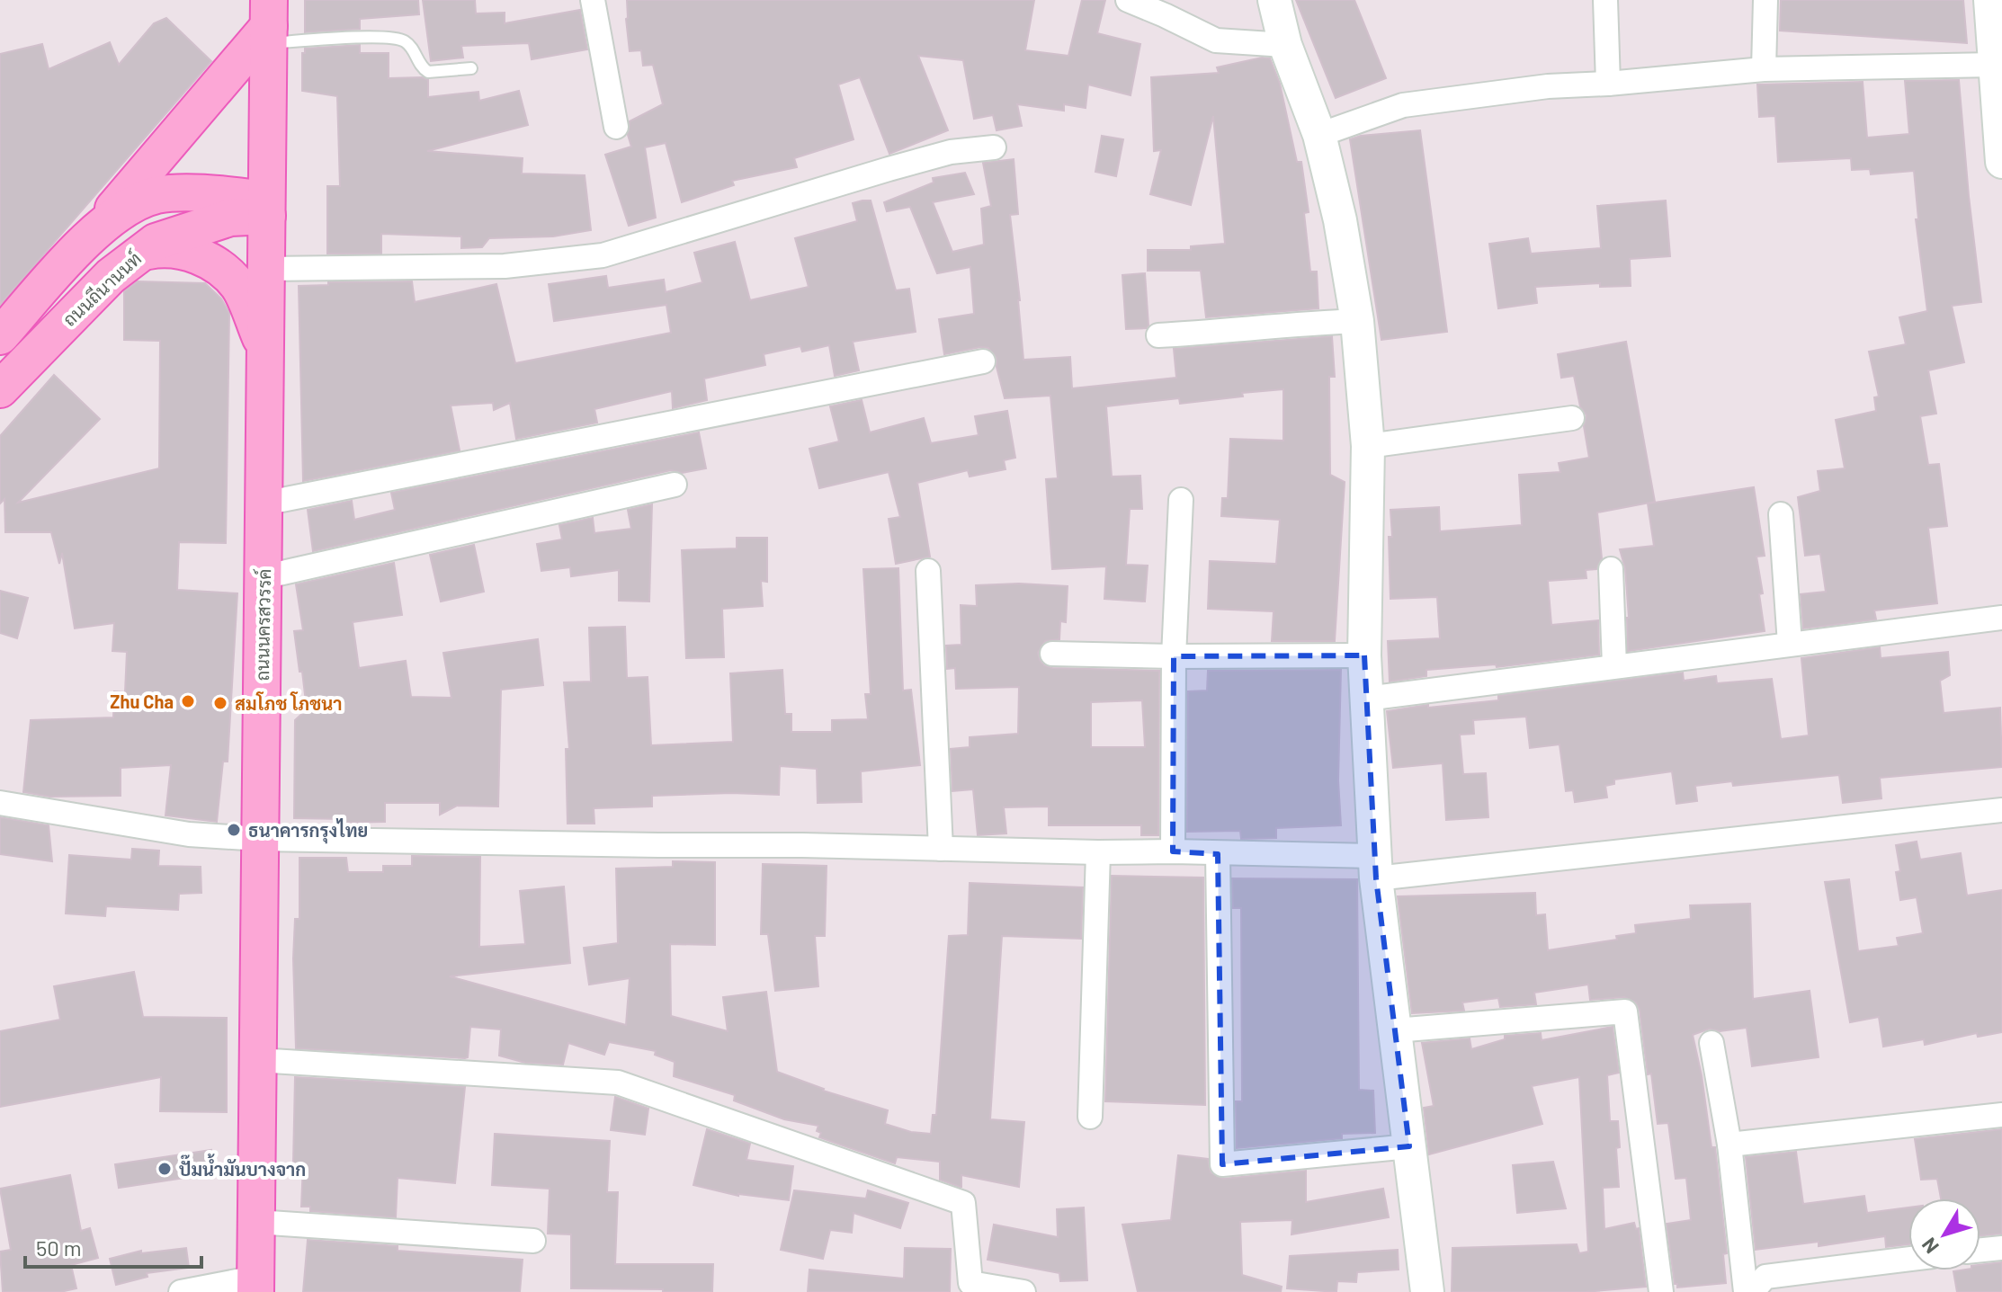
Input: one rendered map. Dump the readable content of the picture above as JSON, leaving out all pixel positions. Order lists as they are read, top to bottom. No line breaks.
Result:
{"streets":{"main road":["ถนนถีนานนท์","ถนนนครสวรรค์"]},"crossings":[["ถนนถีนานนท์","ถนนนครสวรรค์"]],"places":["Zhu Cha","สมโภช โภชนา","ธนาคารกรุงไทย","ปั๊มน้ำมันบางจาก"],"scale_bar":"50 m","north":"bottom left"}
